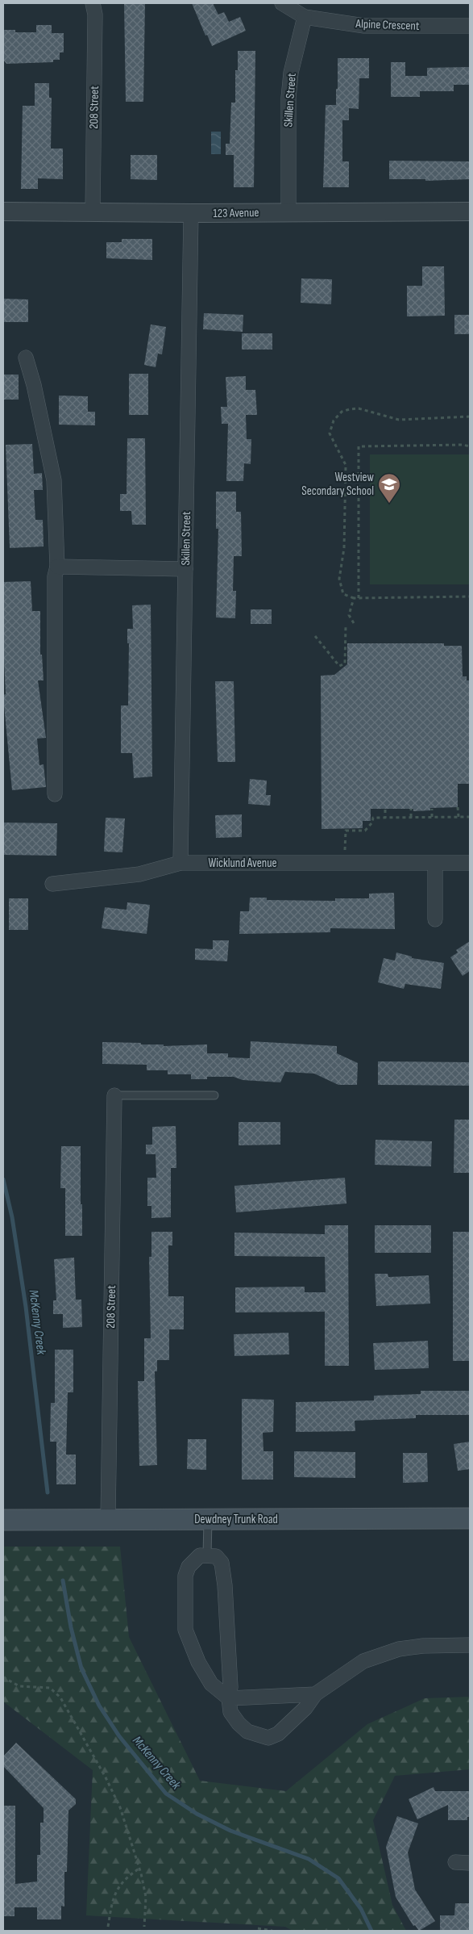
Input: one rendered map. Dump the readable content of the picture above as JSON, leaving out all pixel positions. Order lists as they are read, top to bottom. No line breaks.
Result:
{"streets":{"main road":["Dewdney Trunk Road"],"street":["Alpine Crescent","Skillen Street","208 Street","123 Avenue","Wicklund Avenue"]},"crossings":[["Alpine Crescent","Skillen Street"],["Skillen Street","123 Avenue"],["Skillen Street","Wicklund Avenue"],["208 Street","123 Avenue"],["208 Street","Dewdney Trunk Road"]],"water":["McKenny Creek"],"places":{"school or university":["Westview Secondary School"]}}
